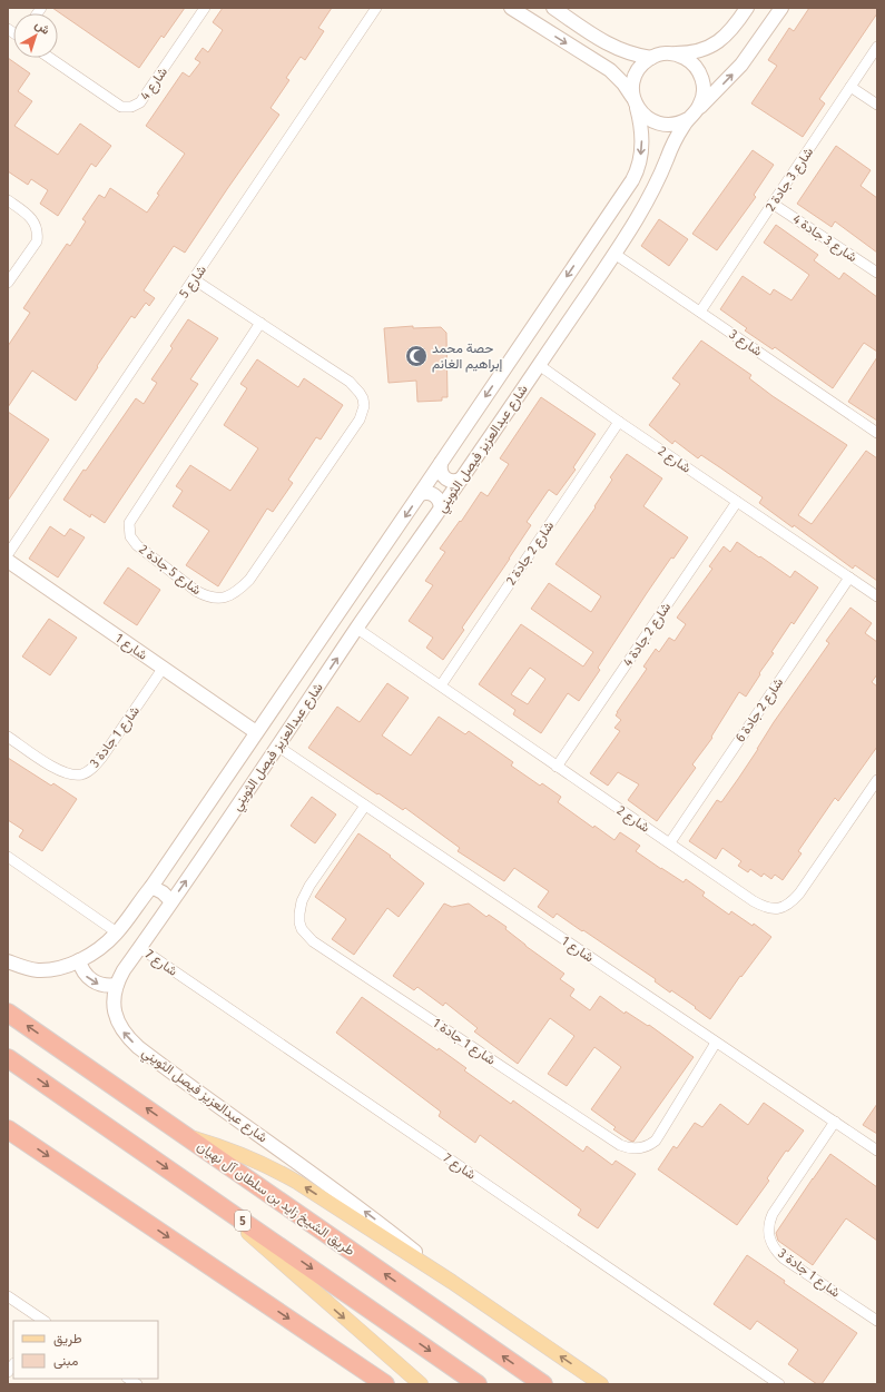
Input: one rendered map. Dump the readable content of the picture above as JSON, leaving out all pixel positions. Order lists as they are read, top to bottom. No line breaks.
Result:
{"streets":{"highway":["طريق الشيخ زايد بن سلطان آل نهيان","5"],"street":["شارع 4","شارع 3 جادة 2","شارع 3 جادة 4","شارع 5","شارع 3","شارع عبدالعزيز فيصل الثويني","شارع 2","شارع 2 جادة 2","شارع 5 جادة 2","شارع 2 جادة 4","شارع 1","شارع 2 جادة 6","شارع 1 جادة 3","شارع 7","شارع 1 جادة 1"]},"crossings":[["شارع 3 جادة 2","شارع 3 جادة 4"],["شارع 3 جادة 2","شارع 3"],["شارع 5","شارع 5 جادة 2"],["شارع 3","شارع عبدالعزيز فيصل الثويني"],["شارع عبدالعزيز فيصل الثويني","شارع 2"],["شارع عبدالعزيز فيصل الثويني","شارع 1"],["شارع عبدالعزيز فيصل الثويني","شارع 7"],["شارع 2","شارع 2 جادة 2"],["شارع 2","شارع 2 جادة 4"],["شارع 2","شارع 2 جادة 6"],["شارع 1","شارع 1 جادة 3"],["شارع 1","شارع 1 جادة 1"]],"places":{"mosque":["حصة محمد إبراهيم الغانم"]},"legend":["طريق","مبنى"],"north":"top right"}
